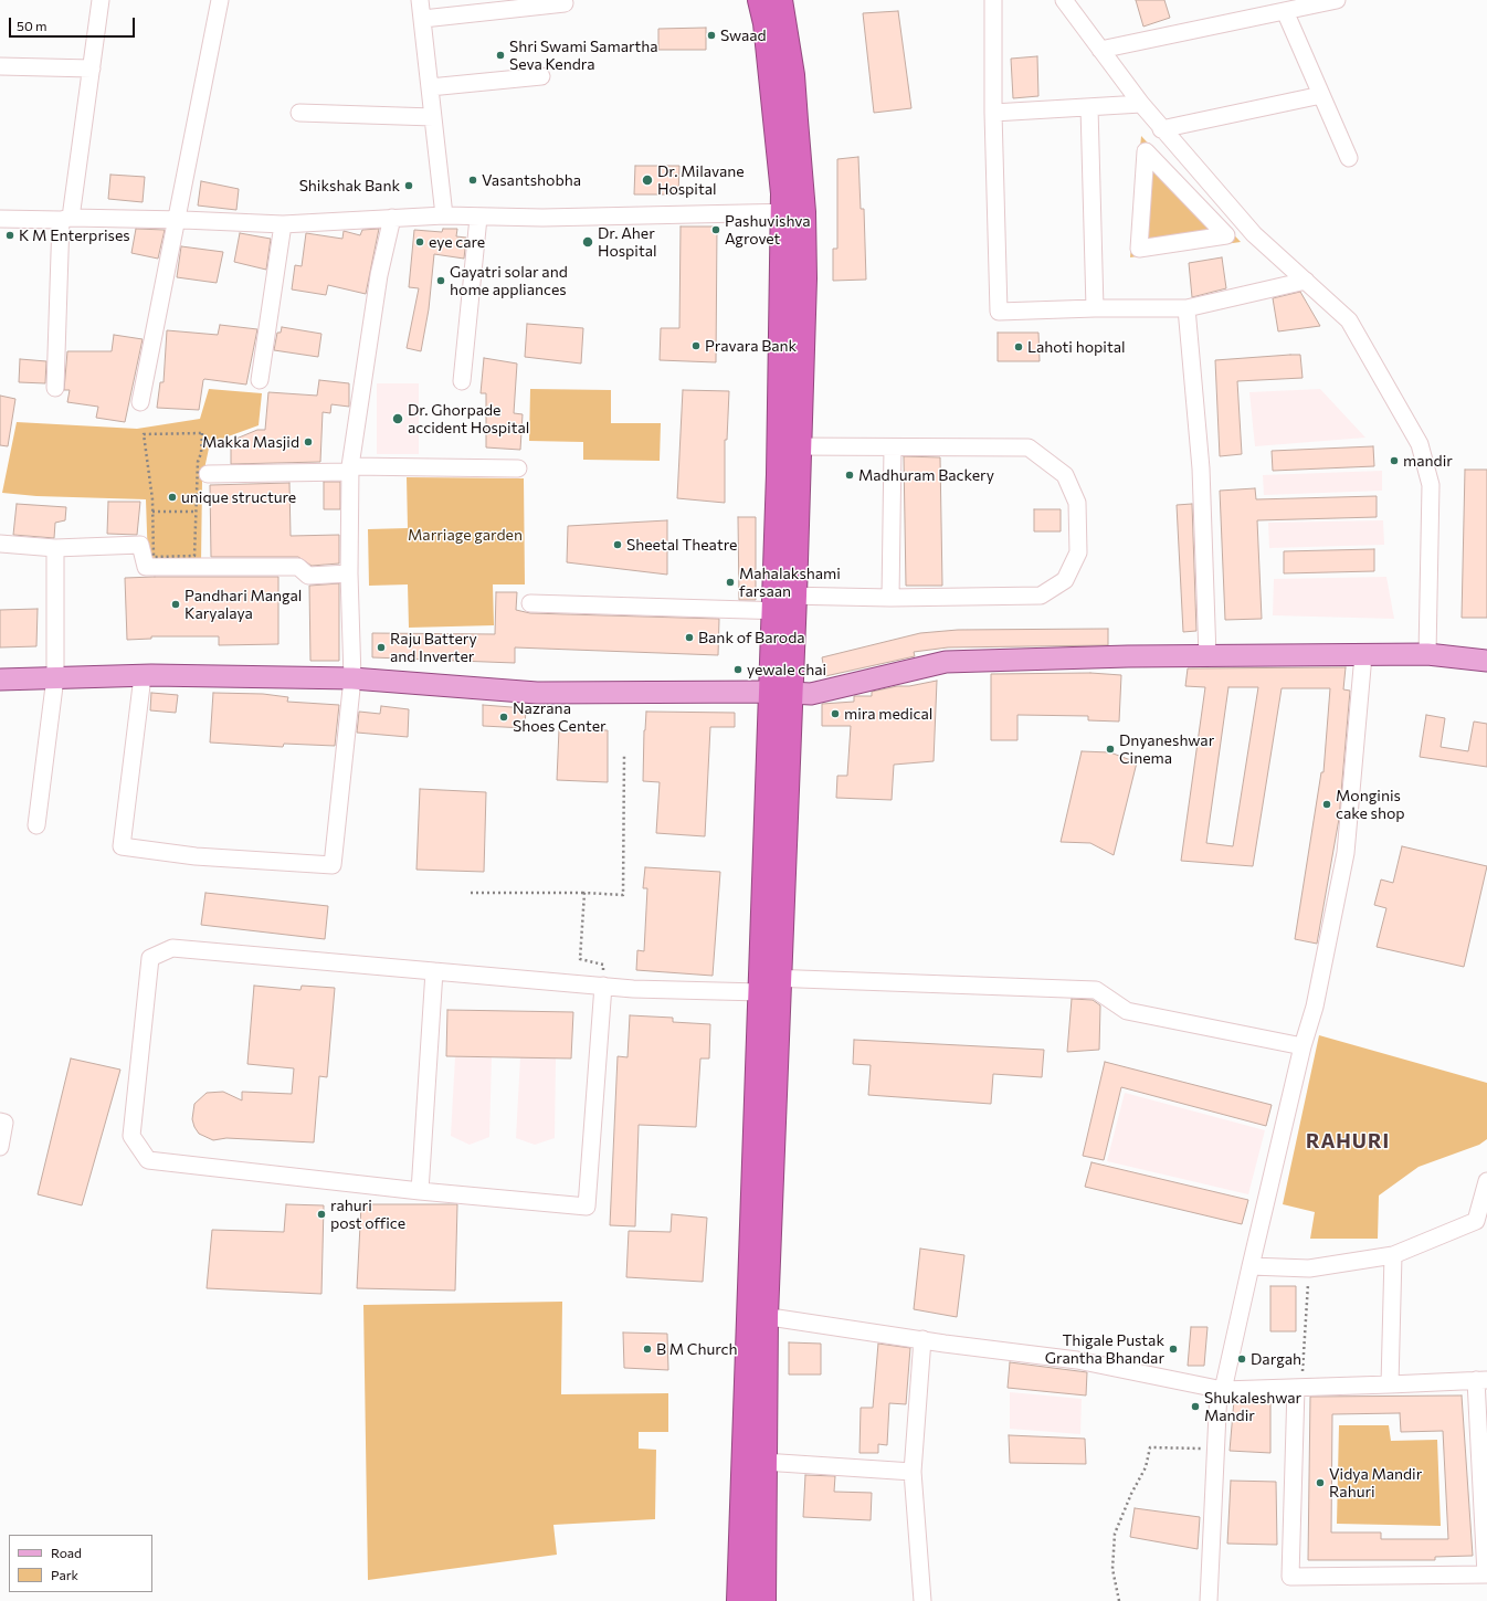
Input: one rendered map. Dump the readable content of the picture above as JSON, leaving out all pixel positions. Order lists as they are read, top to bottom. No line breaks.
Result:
{"districts":["RAHURI"],"parks":["Marriage garden"],"places":["Swaad","Shri Swami Samartha Seva Kendra","Vasantshobha","Dr. Milavane Hospital","Shikshak Bank","Pashuvishva Agrovet","K M Enterprises","eye care","Dr. Aher Hospital","Gayatri solar and home appliances","Pravara Bank","Lahoti hopital","Dr. Ghorpade accident Hospital","Makka Masjid","mandir","Madhuram Backery","unique structure","Sheetal Theatre","Mahalakshami farsaan","Pandhari Mangal Karyalaya","Bank of Baroda","Raju Battery and Inverter","yewale chai","mira medical","Nazrana Shoes Center","Dnyaneshwar Cinema","Monginis cake shop","rahuri post office","B M Church","Thigale Pustak Grantha Bhandar","Dargah","Shukaleshwar Mandir","Vidya Mandir Rahuri"],"legend":["Road","Park"],"scale_bar":"50 m"}
